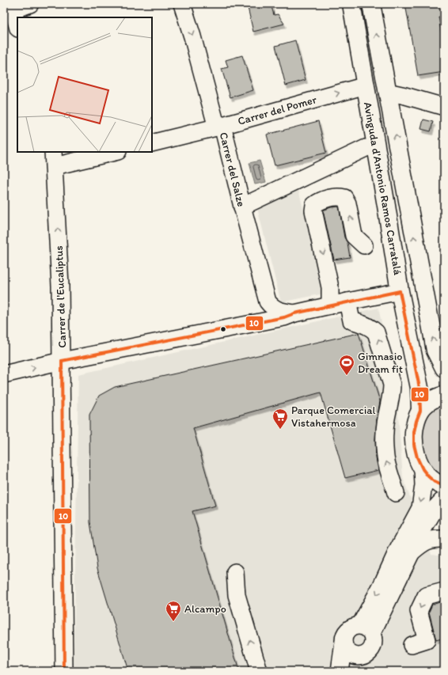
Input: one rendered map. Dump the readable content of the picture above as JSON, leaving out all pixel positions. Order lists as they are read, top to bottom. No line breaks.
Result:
{"streets":{"main road":["Avinguda d'Antonio Ramos Carratalá"],"street":["Carrer del Pomer","Carrer del Salze","Carrer de l'Eucaliptus"]},"crossings":[["Carrer del Pomer","Carrer del Salze"],["Carrer del Pomer","Avinguda d'Antonio Ramos Carratalá"]],"one_way":["Carrer del Salze","Carrer de l'Eucaliptus"],"places":{"sports":["Gimnasio Dream fit"],"supermarket":["Parque Comercial Vistahermosa","Alcampo"]},"lines":["transit line 10"]}
